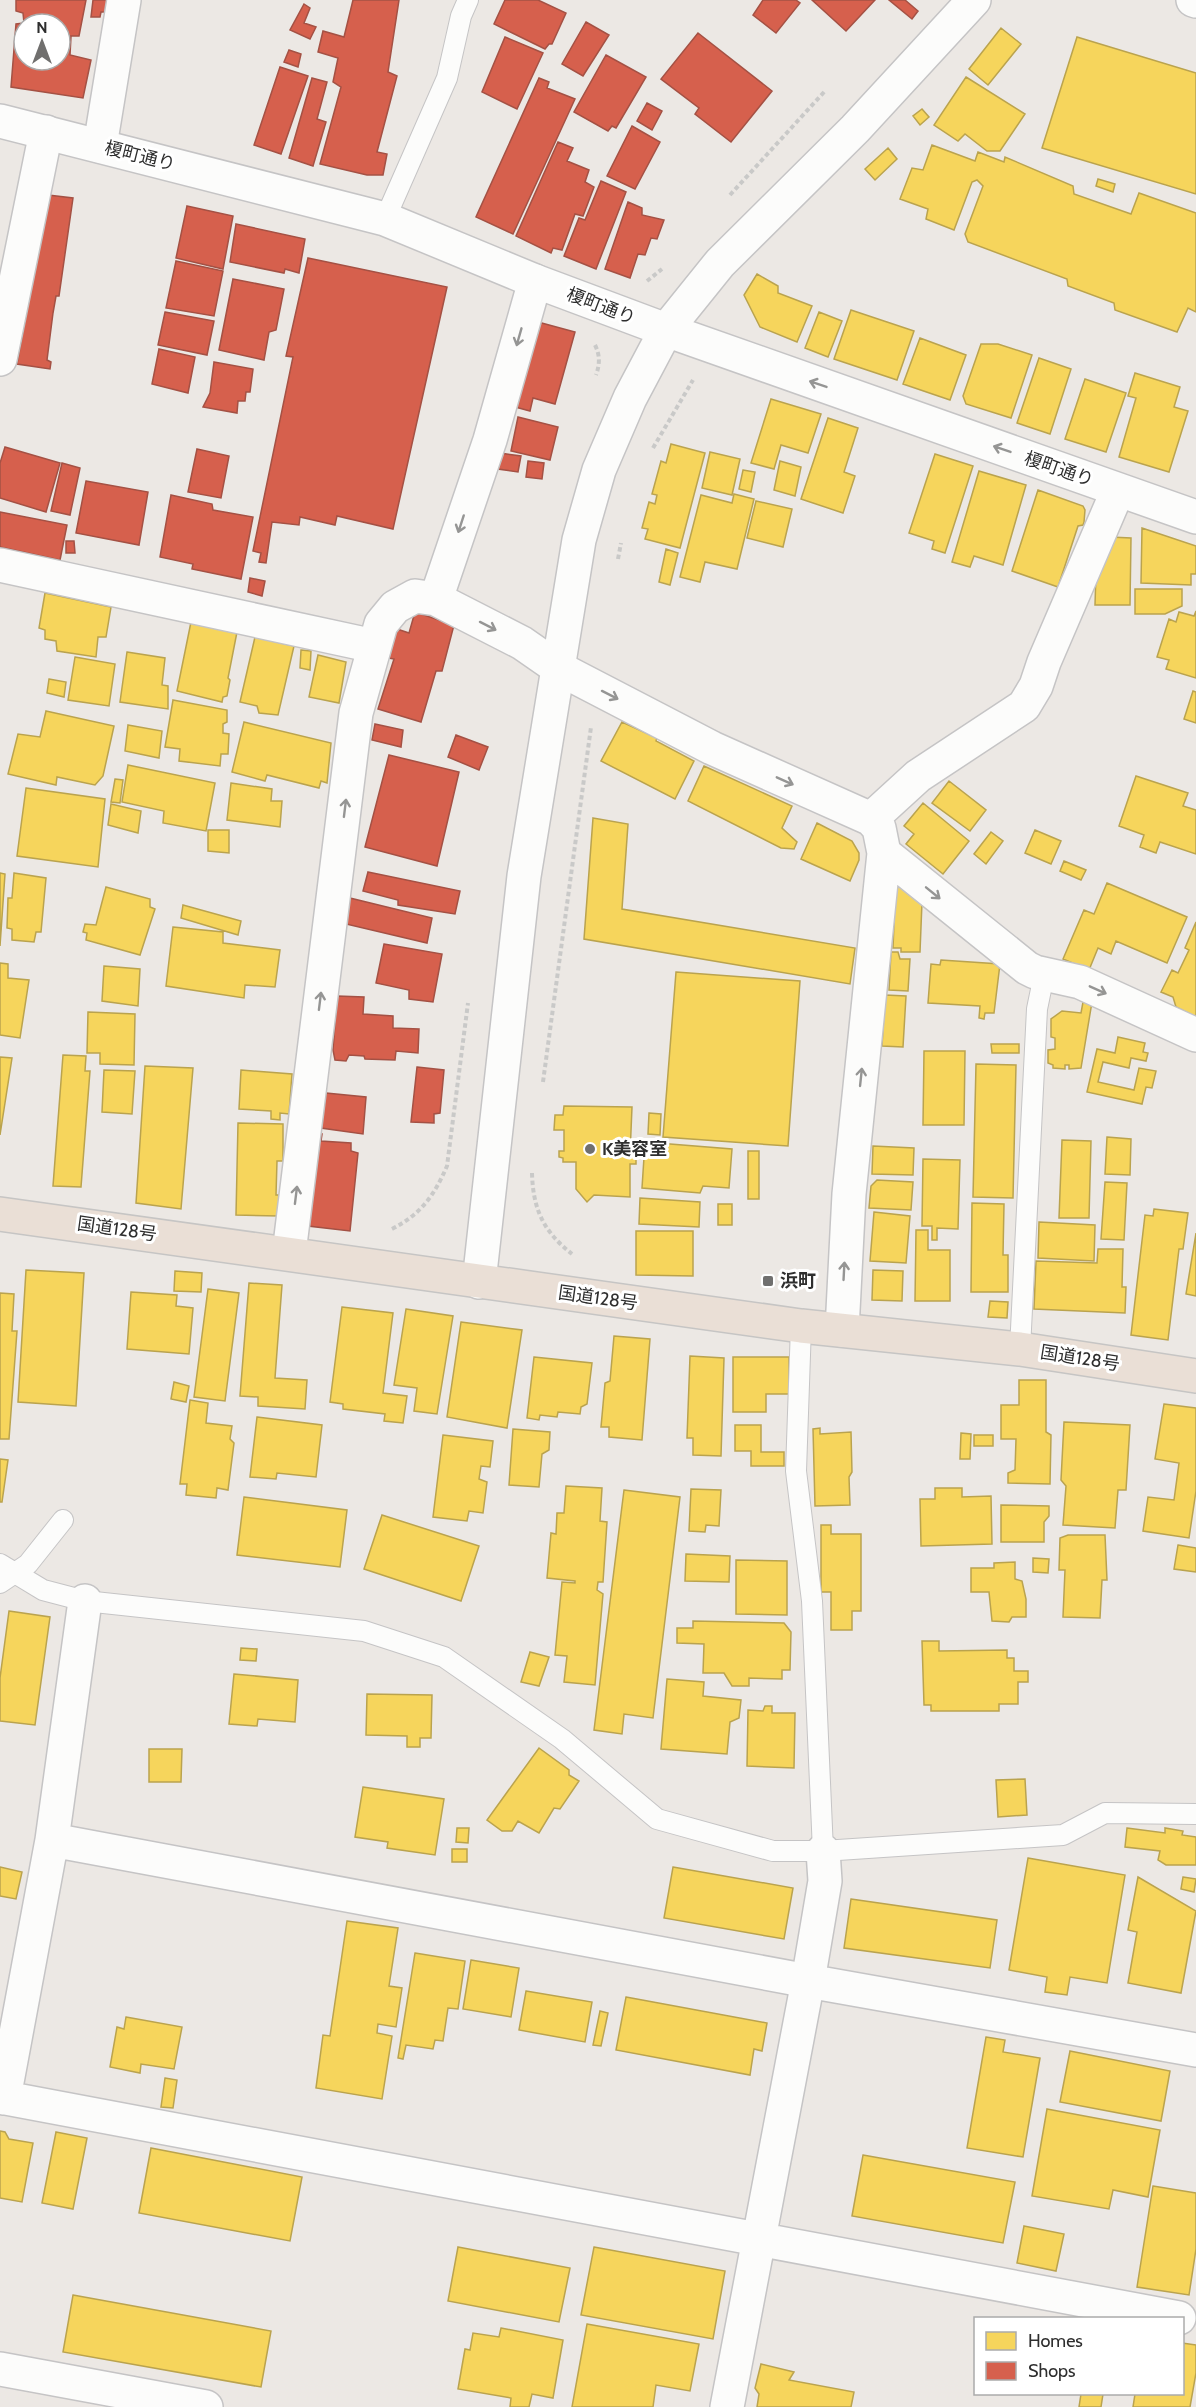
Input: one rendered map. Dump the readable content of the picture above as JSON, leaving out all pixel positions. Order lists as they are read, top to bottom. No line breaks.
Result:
{"streets":{"highway":["国道128号"],"street":["榎町通り"]},"one_way":["榎町通り"],"places":{"other":["K美容室"],"transit":["浜町"]},"legend":["Homes","Shops"],"north":"top"}
